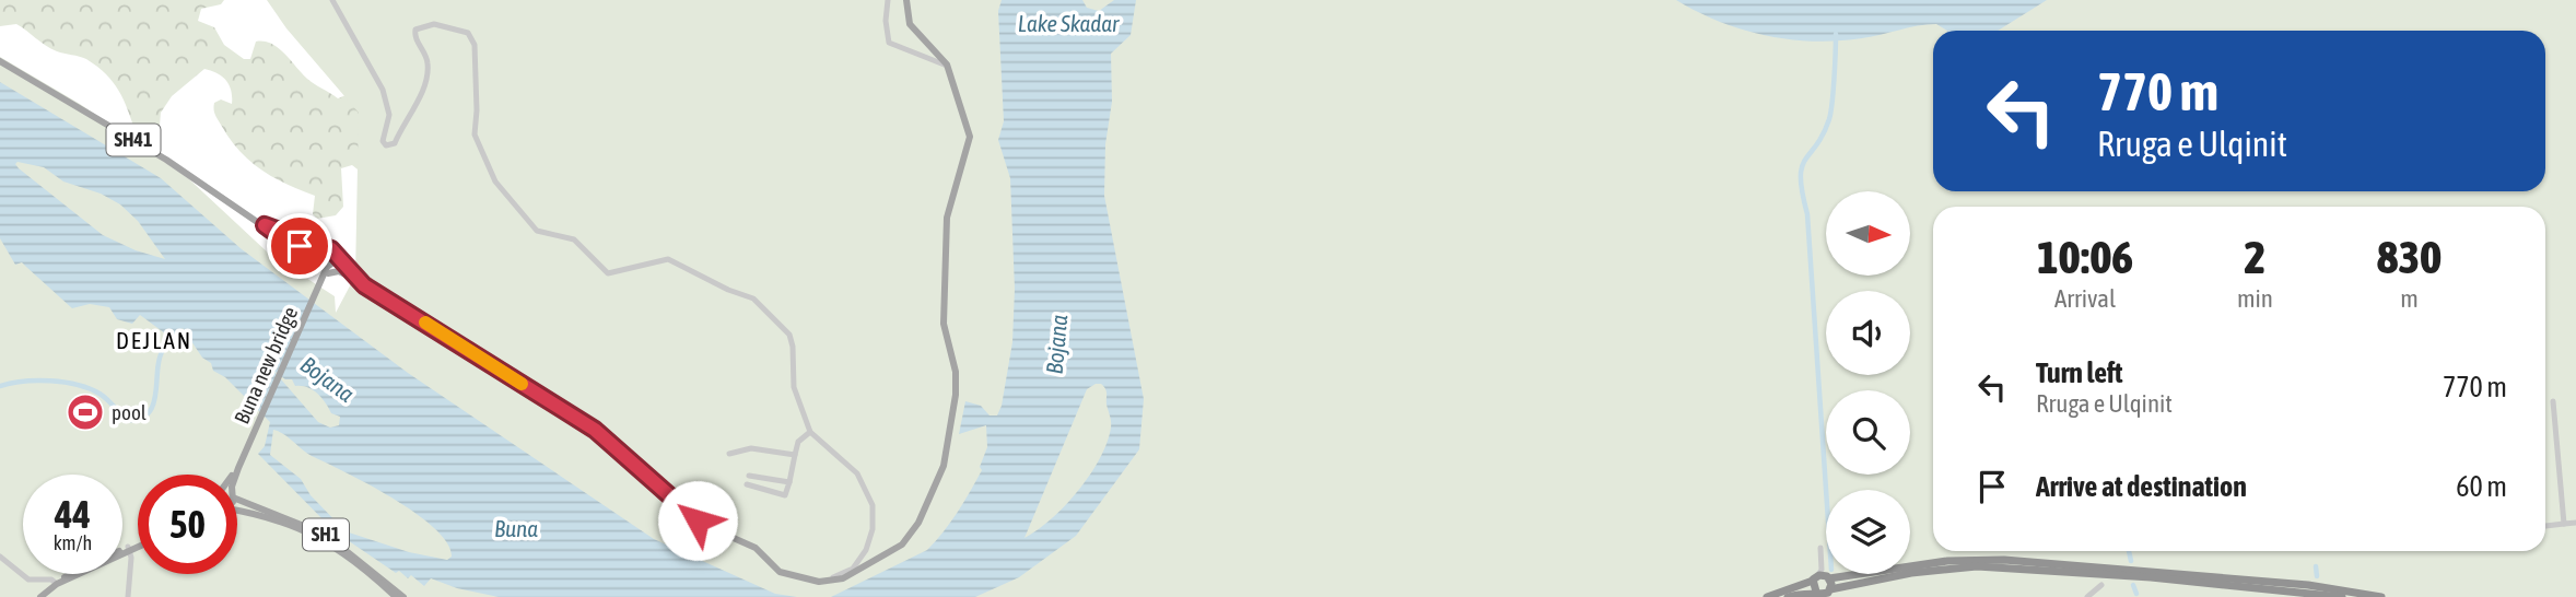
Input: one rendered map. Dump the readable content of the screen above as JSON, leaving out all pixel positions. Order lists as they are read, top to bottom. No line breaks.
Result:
{"streets":{"main road":["SH41","Buna new bridge","SH1"]},"districts":["DEJLAN"],"water":["Lake Skadar","Bojana","Buna"],"places":{"sports":["pool"]},"north":"right","page":{"turn":["770 m","Rruga e Ulqinit"],"eta":["10:06","Arrival","2","min","830","m"],"list":[{"name":"Turn left","note":"Rruga e Ulqinit","value":"770 m"},{"name":"Arrive at destination","value":"60 m"}],"speed":"44 km/h","limit":"50"}}
